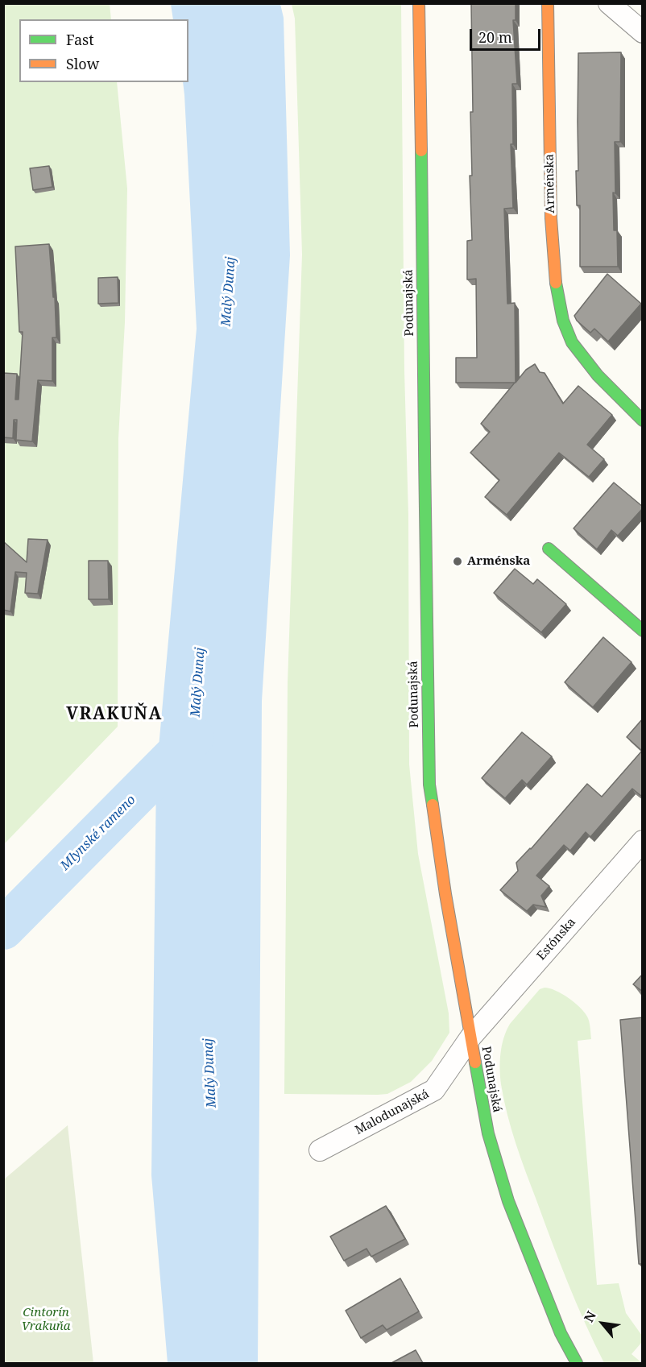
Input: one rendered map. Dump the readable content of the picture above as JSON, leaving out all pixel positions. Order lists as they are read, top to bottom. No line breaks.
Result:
{"streets":{"street":["Arménska","Podunajská","Estónska","Malodunajská"]},"crossings":[["Podunajská","Estónska"],["Podunajská","Malodunajská"],["Estónska","Malodunajská"]],"districts":["VRAKUŇA"],"water":["Malý Dunaj","Mlynské rameno"],"parks":["Cintorín Vrakuňa"],"places":["Arménska"],"legend":["Fast","Slow"],"scale_bar":"20 m","north":"top left"}
